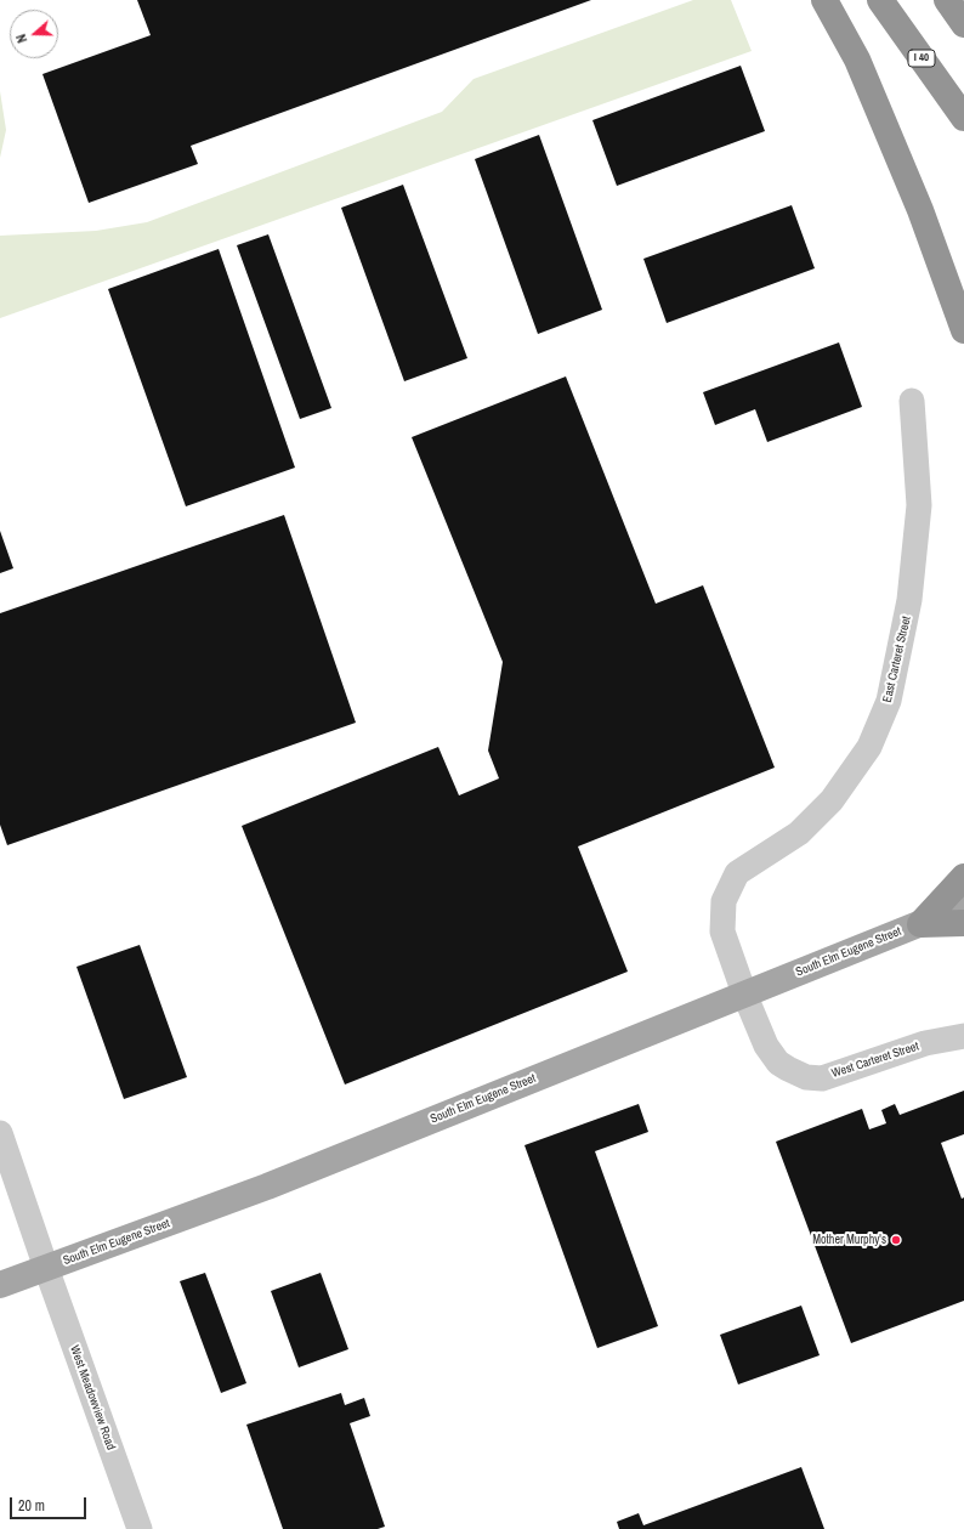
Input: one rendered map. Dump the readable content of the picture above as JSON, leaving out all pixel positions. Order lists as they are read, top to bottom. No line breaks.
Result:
{"streets":{"highway":["I 40"],"main road":["South Elm Eugene Street"],"street":["East Carteret Street","West Carteret Street","West Meadowview Road"]},"crossings":[["East Carteret Street","South Elm Eugene Street"],["East Carteret Street","West Carteret Street"],["South Elm Eugene Street","West Carteret Street"],["South Elm Eugene Street","West Meadowview Road"]],"places":["Mother Murphy's"],"scale_bar":"20 m","north":"left"}
